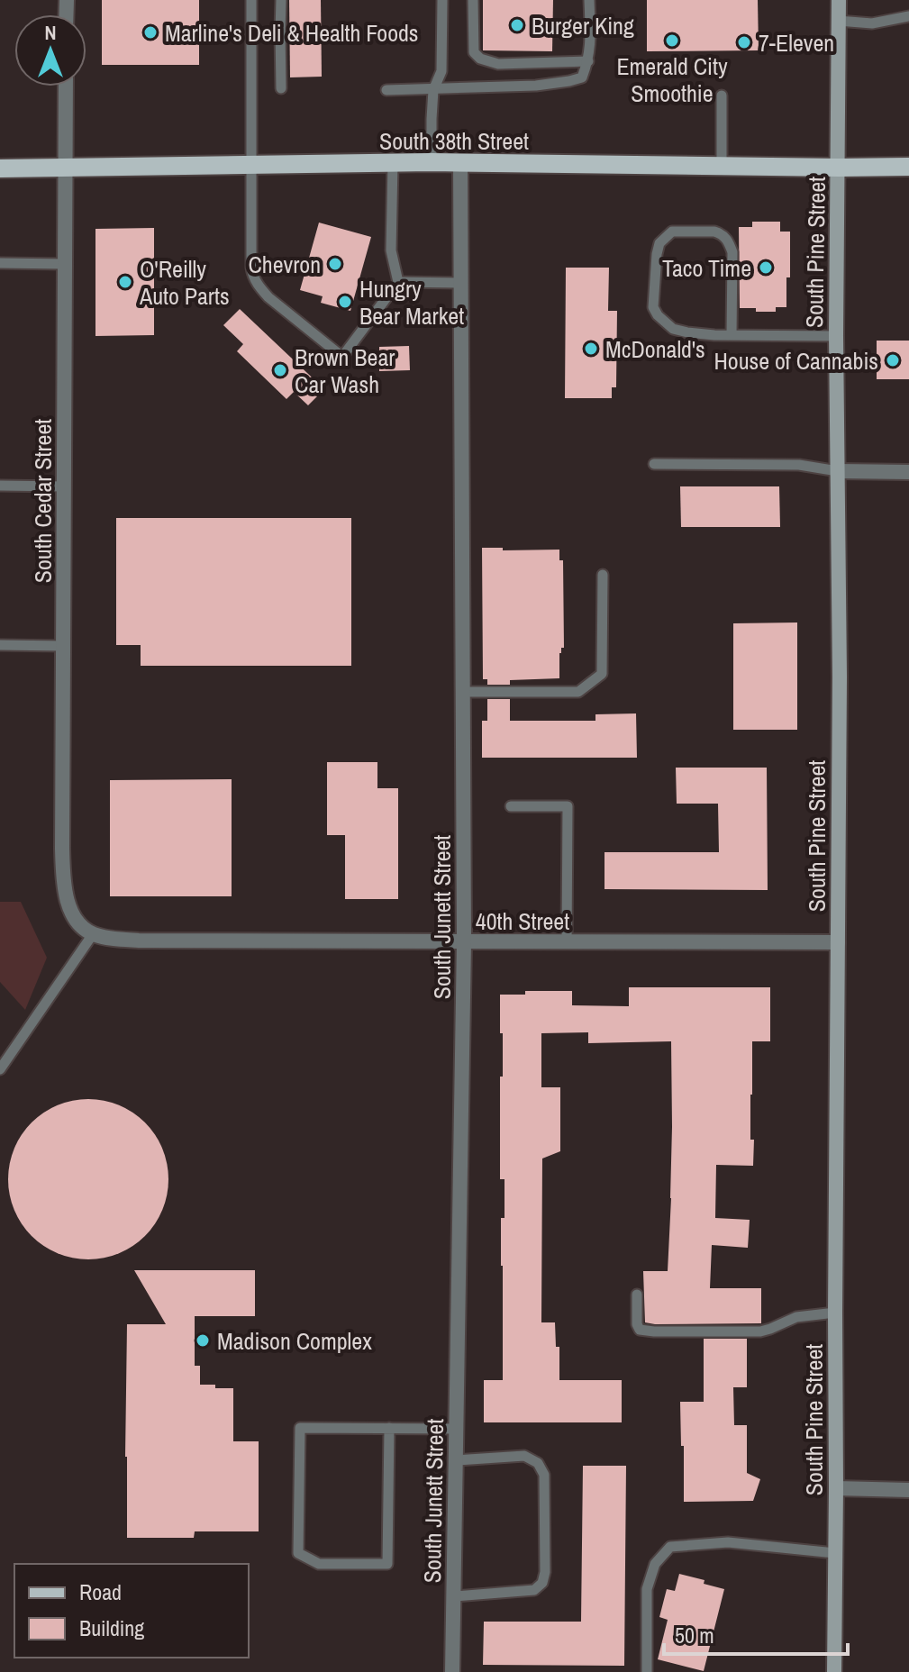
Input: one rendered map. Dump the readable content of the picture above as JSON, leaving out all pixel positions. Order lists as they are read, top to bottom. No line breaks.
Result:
{"streets":{"main road":["South 38th Street","South Pine Street"],"street":["South Cedar Street","South Junett Street","40th Street"]},"crossings":[["South 38th Street","South Pine Street"],["South 38th Street","South Cedar Street"],["South 38th Street","South Junett Street"],["South Pine Street","40th Street"],["South Cedar Street","40th Street"],["South Junett Street","40th Street"]],"places":["Burger King","Marline's Deli & Health Foods","Emerald City Smoothie","7-Eleven","Chevron","Taco Time","O'Reilly Auto Parts","Hungry Bear Market","McDonald's","House of Cannabis","Brown Bear Car Wash","Madison Complex"],"legend":["Road","Building"],"scale_bar":"50 m","north":"top"}
